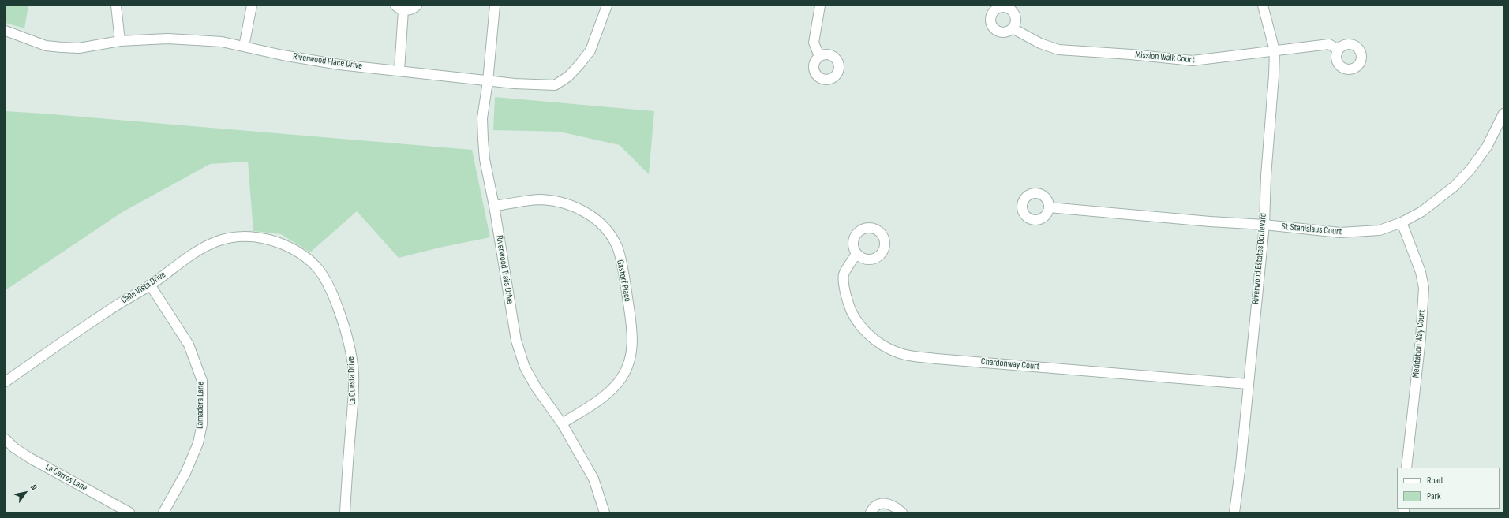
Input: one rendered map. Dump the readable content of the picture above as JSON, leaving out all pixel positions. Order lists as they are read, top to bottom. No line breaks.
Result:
{"streets":{"street":["Mission Walk Court","Riverwood Place Drive","St Stanislaus Court","Riverwood Estates Boulevard","Riverwood Trails Drive","Gastorf Place","Calle Vista Drive","Meditation Way Court","Chardonway Court","La Cuesta Drive","Lamadera Lane","La Cerros Lane"]},"crossings":[["Mission Walk Court","Riverwood Estates Boulevard"],["Riverwood Place Drive","Riverwood Trails Drive"],["St Stanislaus Court","Riverwood Estates Boulevard"],["St Stanislaus Court","Meditation Way Court"],["Riverwood Estates Boulevard","Chardonway Court"],["Riverwood Trails Drive","Gastorf Place"],["Calle Vista Drive","La Cuesta Drive"],["Calle Vista Drive","Lamadera Lane"]],"legend":["Road","Park"],"north":"top right"}
